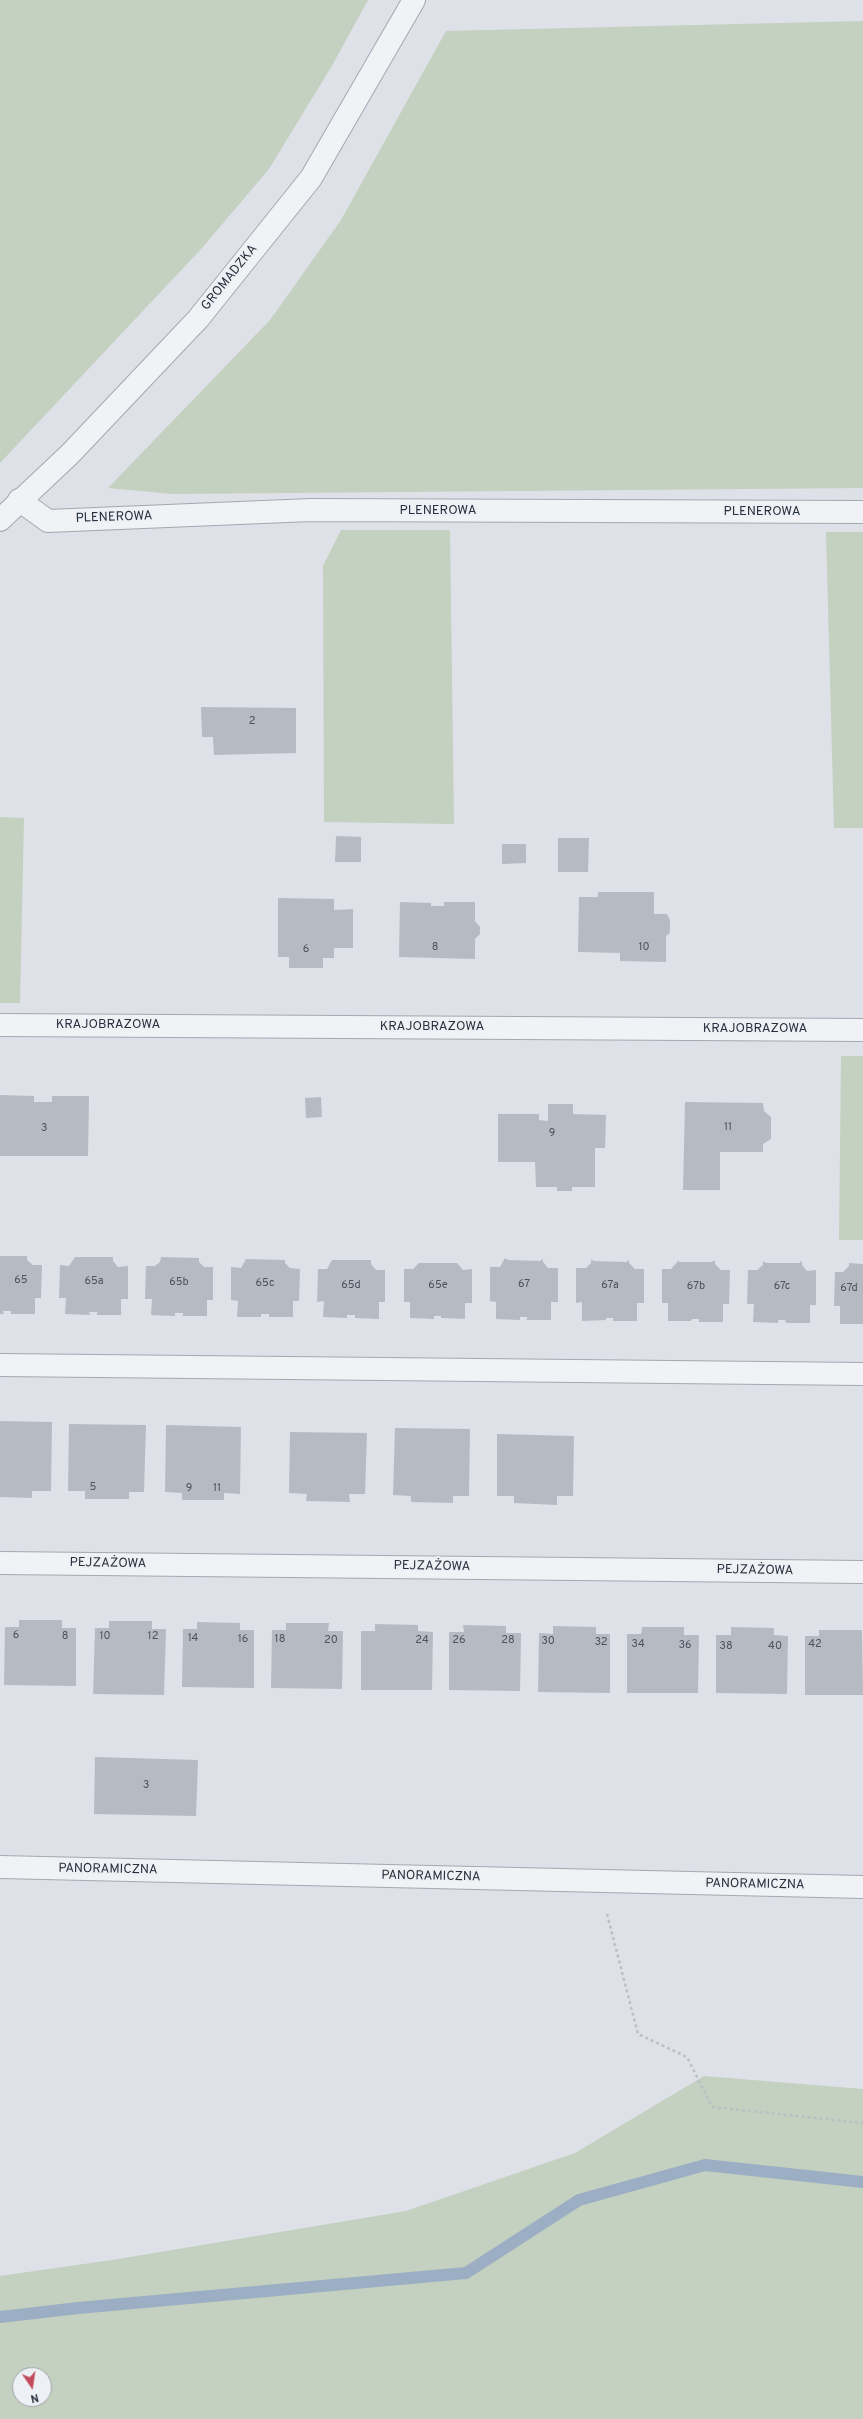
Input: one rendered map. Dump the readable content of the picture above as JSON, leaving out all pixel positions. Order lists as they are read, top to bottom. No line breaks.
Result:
{"streets":{"street":["GROMADZKA","PLENEROWA","KRAJOBRAZOWA","PEJZAŻOWA","PANORAMICZNA"]},"crossings":[["GROMADZKA","PLENEROWA"]],"house_numbers":["2","8","10","6","11","3","9","65","65a","65b","65c","67","65d","65e","67a","67b","67c","67d","5","9","11","6","8","10","12","14","16","18","20","24","26","28","30","32","34","42","36","38","40","3"],"north":"bottom"}
